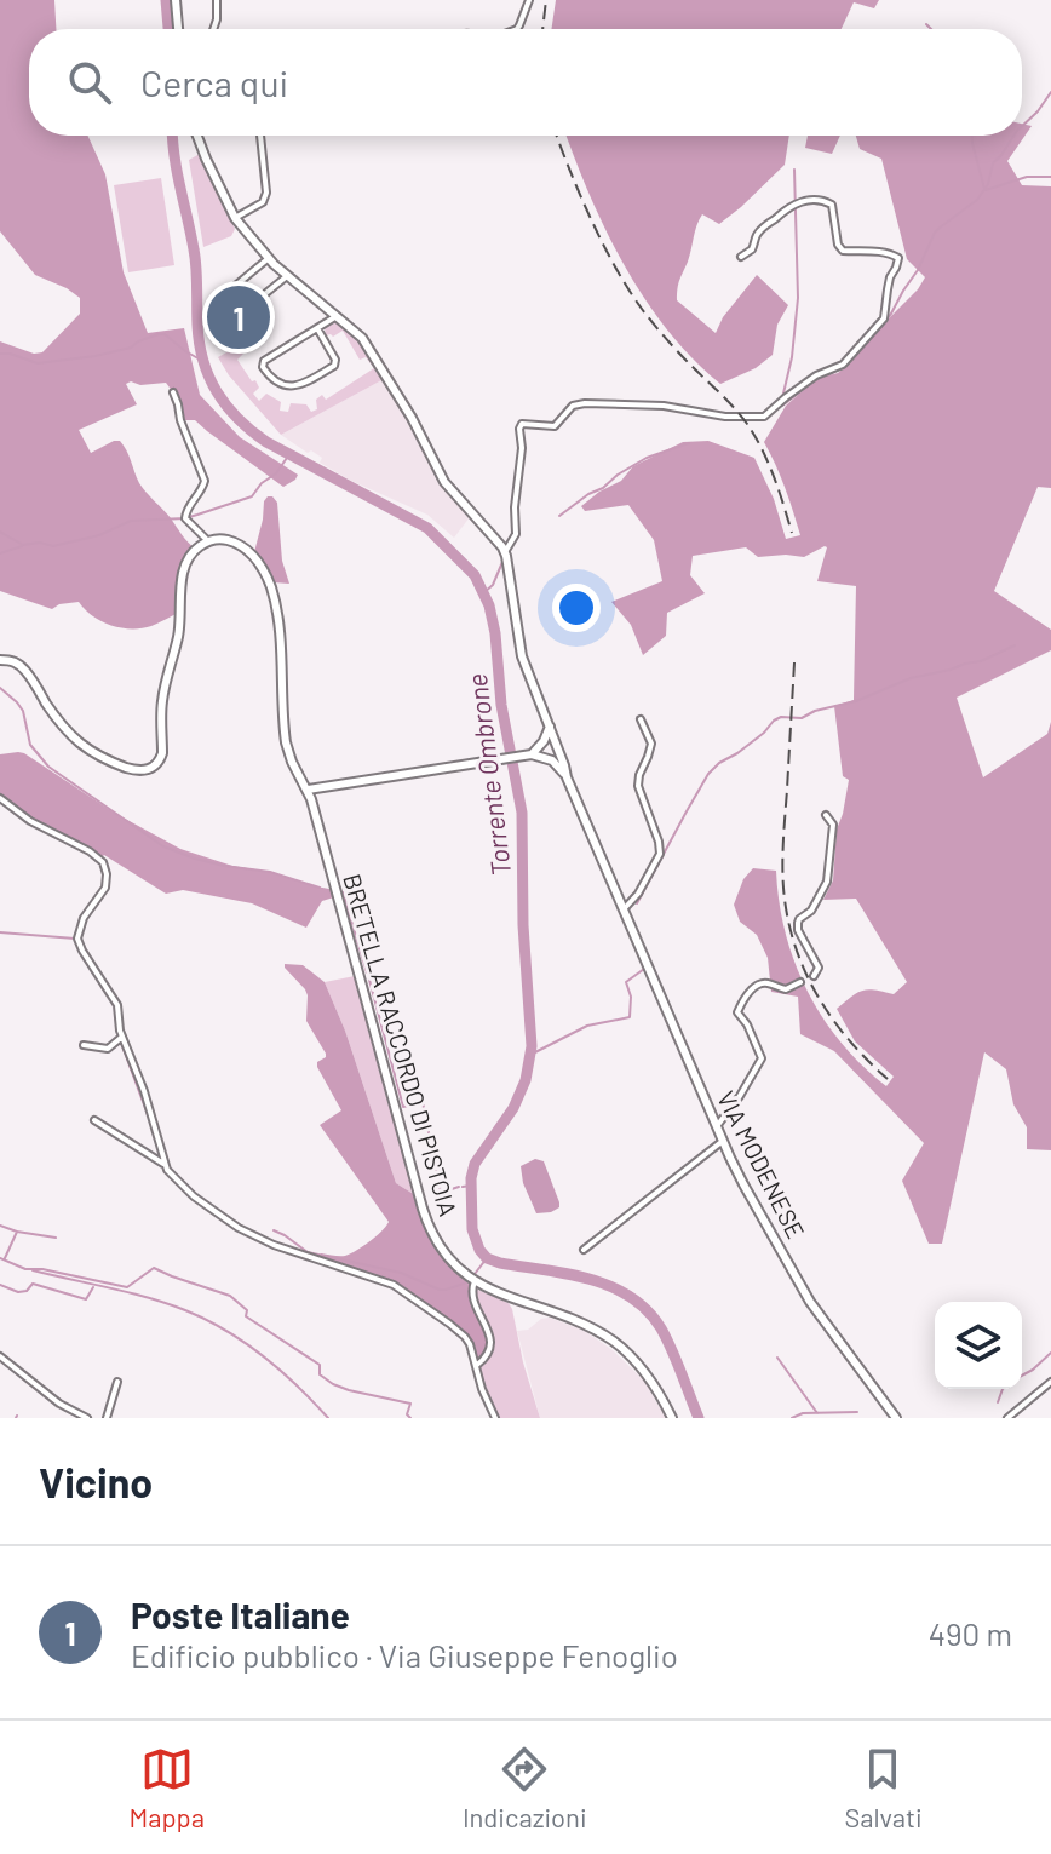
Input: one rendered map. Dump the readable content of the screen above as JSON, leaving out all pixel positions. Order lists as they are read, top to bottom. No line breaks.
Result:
{"streets":{"street":["BRETELLA RACCORDO DI PISTOIA","VIA MODENESE"]},"water":["Torrente Ombrone"],"page":{"search":"Cerca qui","pins":"1","heading":"Vicino","list":[{"mark":"1","name":"Poste Italiane","note":"Edificio pubblico · Via Giuseppe Fenoglio","value":"490 m"}],"nav":["Mappa","Indicazioni","Salvati"]}}
